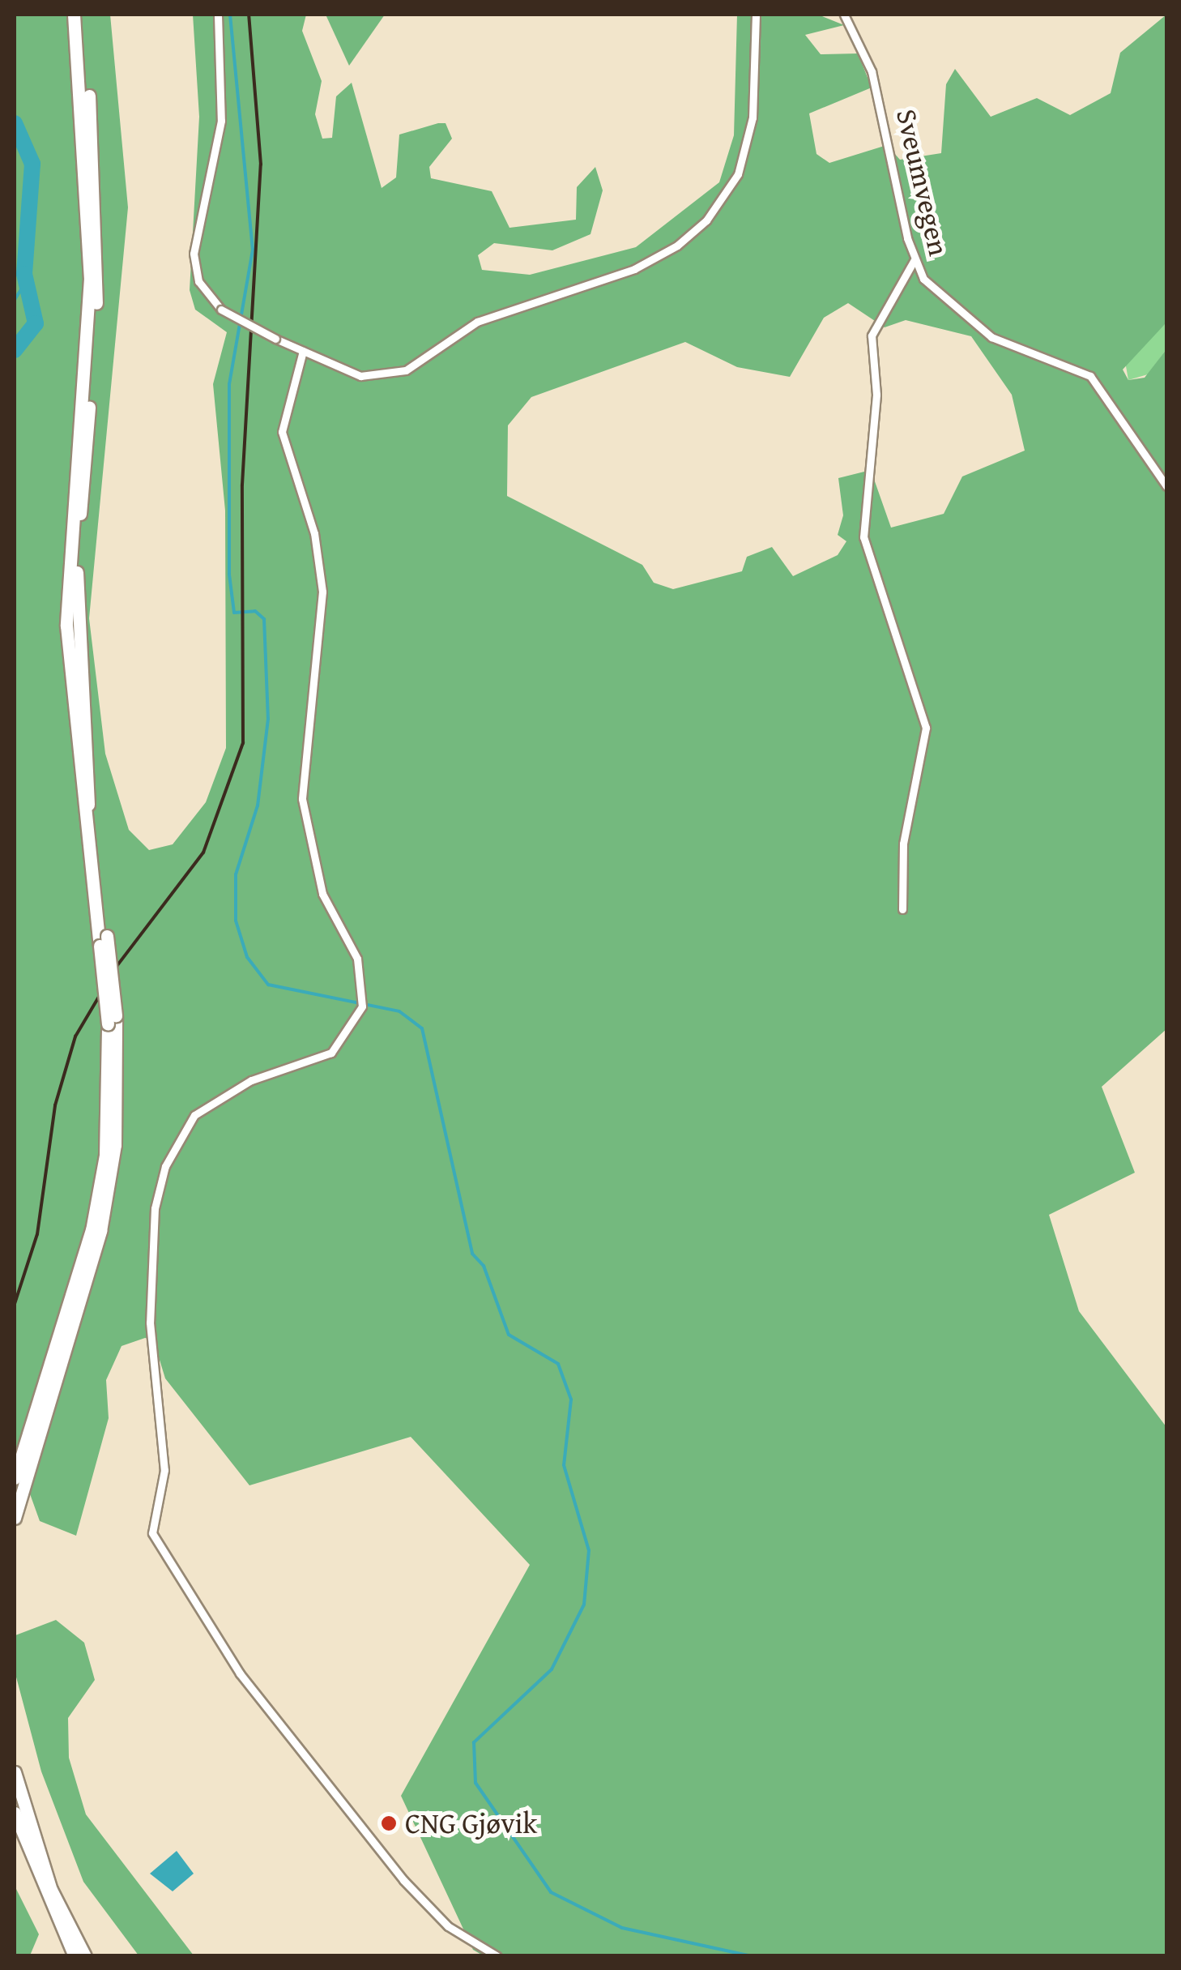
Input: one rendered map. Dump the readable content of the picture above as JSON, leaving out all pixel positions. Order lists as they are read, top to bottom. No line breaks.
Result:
{"streets":{"street":["Sveumvegen"]},"places":["CNG Gjøvik"]}
